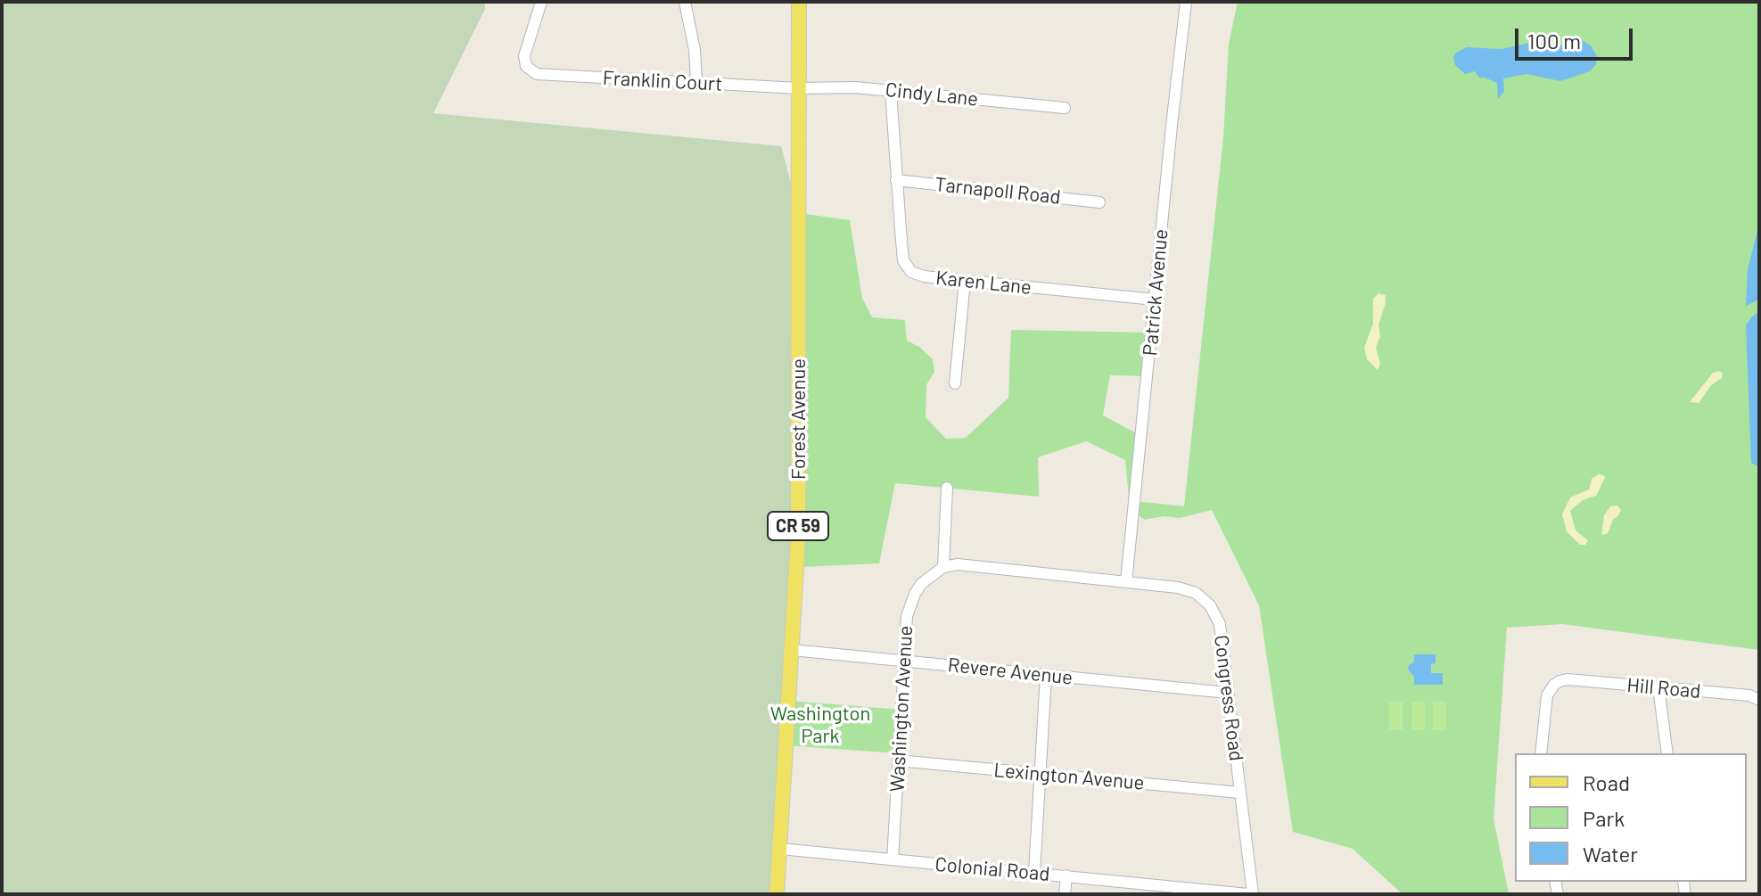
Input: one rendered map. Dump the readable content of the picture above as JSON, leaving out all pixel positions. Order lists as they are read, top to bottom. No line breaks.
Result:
{"streets":{"main road":["Forest Avenue","CR 59"],"street":["Franklin Court","Cindy Lane","Tarnapoll Road","Karen Lane","Patrick Avenue","Revere Avenue","Hill Road","Congress Road","Washington Avenue","Lexington Avenue","Colonial Road"]},"crossings":[["Franklin Court","Cindy Lane"],["Franklin Court","Forest Avenue"],["Franklin Court","CR 59"],["Cindy Lane","Karen Lane"],["Cindy Lane","Forest Avenue"],["Cindy Lane","CR 59"],["Tarnapoll Road","Karen Lane"],["Karen Lane","Patrick Avenue"],["Patrick Avenue","Congress Road"],["Forest Avenue","CR 59"],["Forest Avenue","Revere Avenue"],["Forest Avenue","Colonial Road"],["Revere Avenue","Congress Road"],["Revere Avenue","Washington Avenue"],["Congress Road","Washington Avenue"],["Congress Road","Lexington Avenue"],["Congress Road","Colonial Road"],["Washington Avenue","Lexington Avenue"],["Washington Avenue","Colonial Road"]],"parks":["Washington Park"],"legend":["Road","Park","Water"],"scale_bar":"100 m"}
